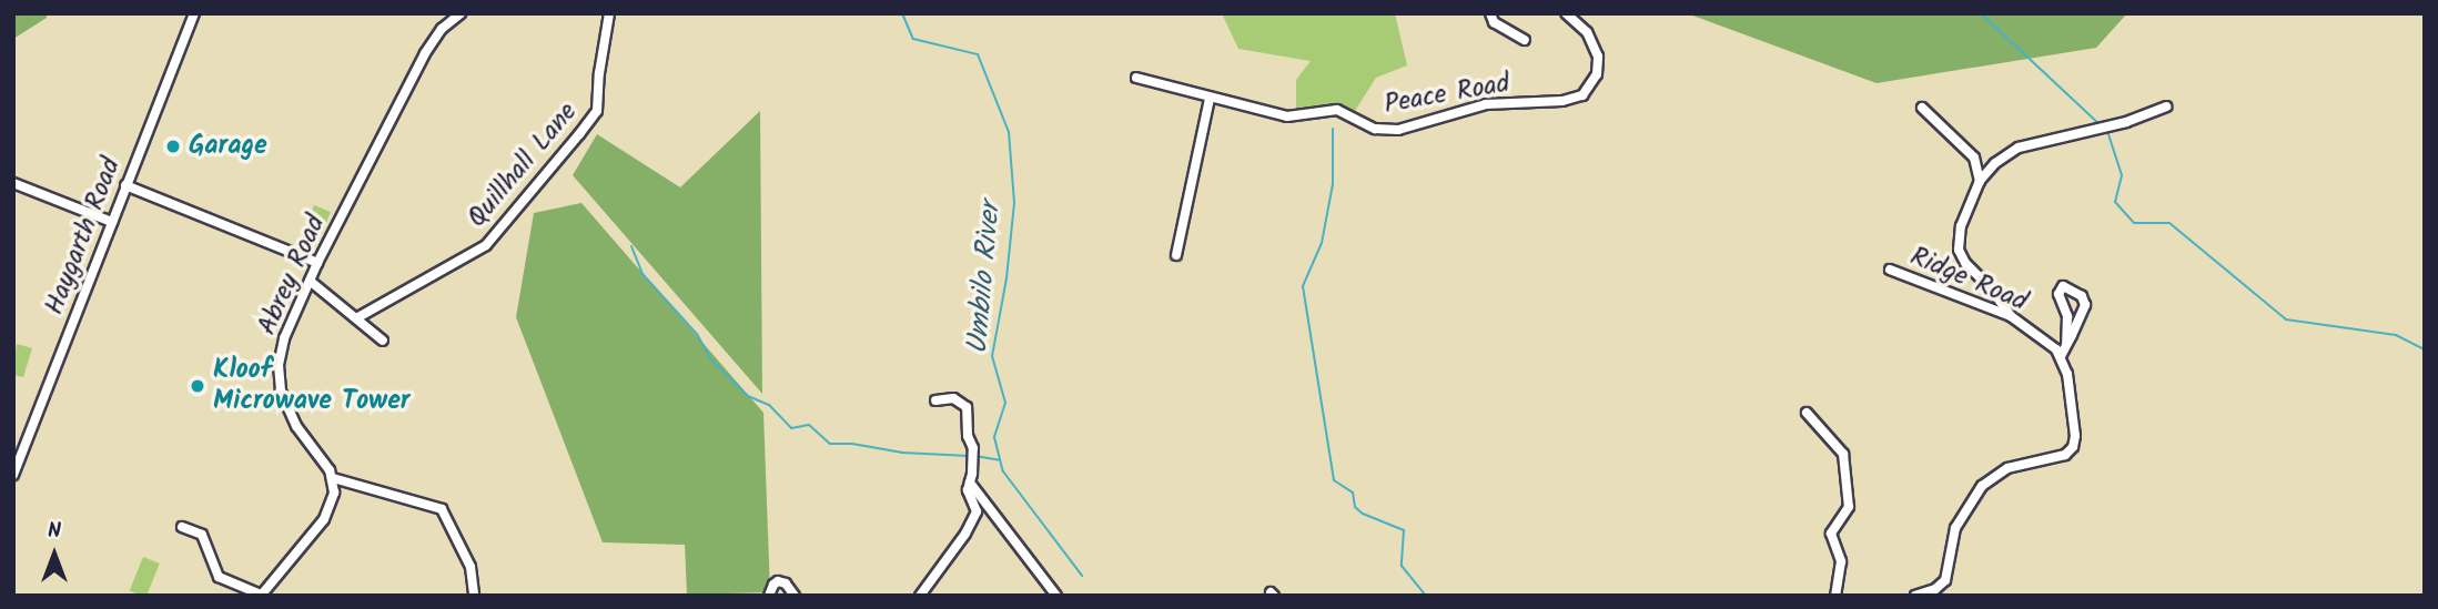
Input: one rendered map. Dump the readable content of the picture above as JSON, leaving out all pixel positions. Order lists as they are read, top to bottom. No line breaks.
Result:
{"streets":{"street":["Peace Road","Quillhall Lane","Haygarth Road","Abrey Road","Ridge Road"]},"water":["Umbilo River"],"places":["Garage","Kloof Microwave Tower"],"north":"top"}
